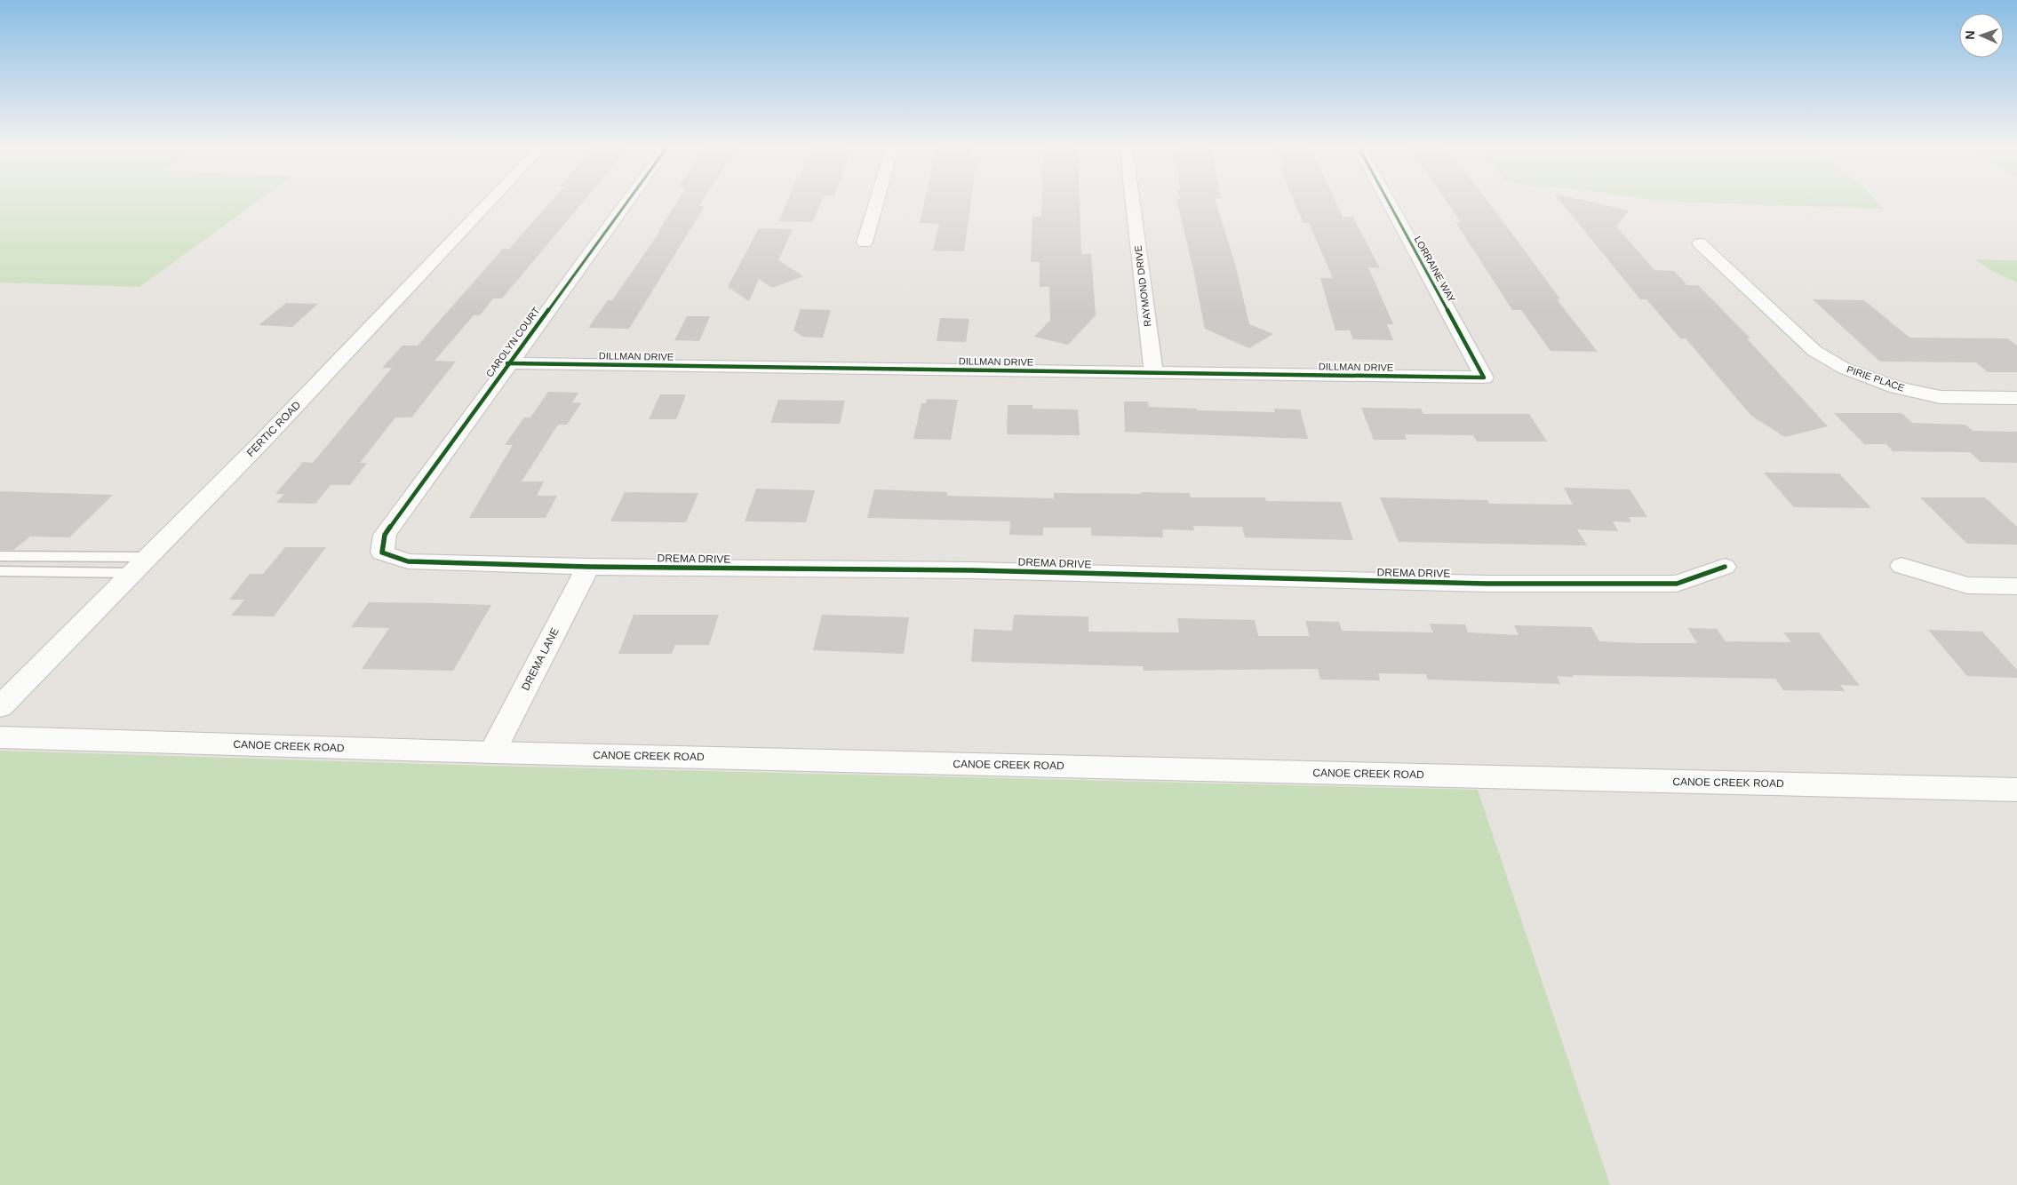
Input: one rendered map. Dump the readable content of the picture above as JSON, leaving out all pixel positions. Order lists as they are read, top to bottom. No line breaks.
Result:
{"streets":{"street":["LORRAINE WAY","RAYMOND DRIVE","CAROLYN COURT","DILLMAN DRIVE","PIRIE PLACE","FERTIC ROAD","DREMA DRIVE","DREMA LANE","CANOE CREEK ROAD"]},"crossings":[["LORRAINE WAY","DILLMAN DRIVE"],["RAYMOND DRIVE","DILLMAN DRIVE"],["CAROLYN COURT","DILLMAN DRIVE"],["CAROLYN COURT","DREMA DRIVE"],["DREMA DRIVE","DREMA LANE"],["DREMA LANE","CANOE CREEK ROAD"]],"north":"left"}
